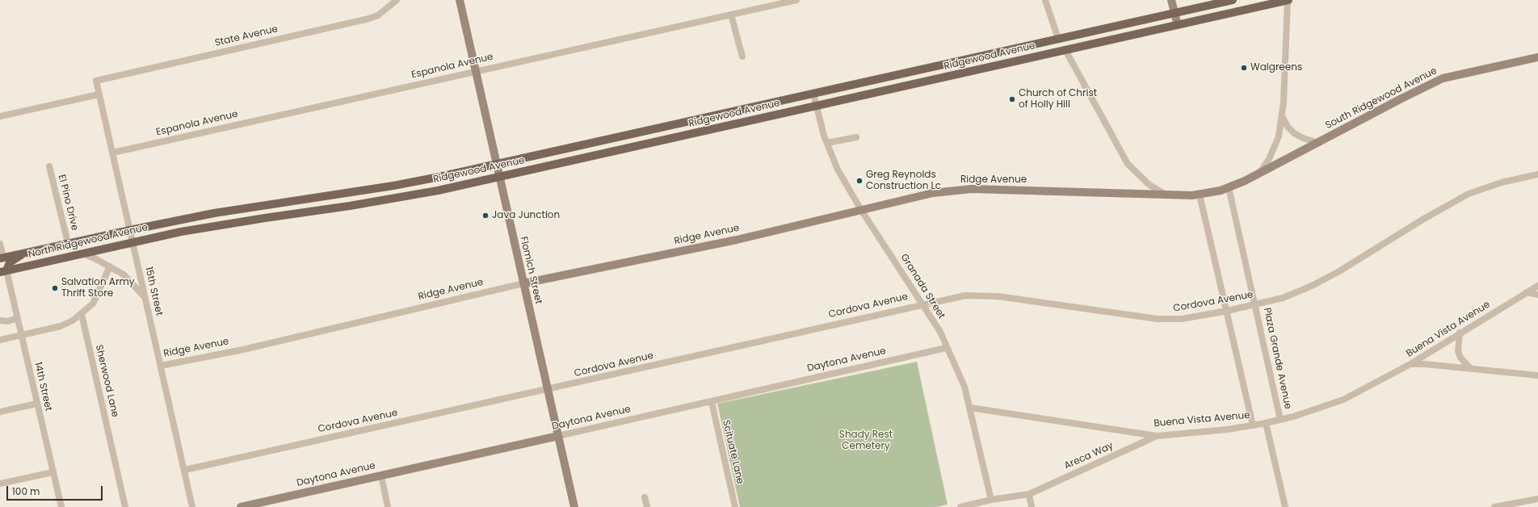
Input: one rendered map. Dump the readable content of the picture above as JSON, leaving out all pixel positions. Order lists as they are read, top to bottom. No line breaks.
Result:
{"streets":{"main road":["Ridgewood Avenue","North Ridgewood Avenue"],"street":["State Avenue","Espanola Avenue","South Ridgewood Avenue","Ridge Avenue","El Pino Drive","Flomich Street","Granada Street","15th Street","Cordova Avenue","Buena Vista Avenue","Plaza Grande Avenue","Daytona Avenue","Sherwood Lane","14th Street","Scituate Lane","Areca Way"]},"crossings":[["State Avenue","15th Street"],["Ridgewood Avenue","North Ridgewood Avenue"],["Ridgewood Avenue","Flomich Street"],["Ridgewood Avenue","Granada Street"],["Espanola Avenue","Flomich Street"],["Espanola Avenue","15th Street"],["South Ridgewood Avenue","Ridge Avenue"],["Ridge Avenue","Flomich Street"],["Ridge Avenue","Granada Street"],["Ridge Avenue","15th Street"],["Ridge Avenue","Plaza Grande Avenue"],["El Pino Drive","North Ridgewood Avenue"],["North Ridgewood Avenue","15th Street"],["North Ridgewood Avenue","14th Street"],["Flomich Street","Cordova Avenue"],["Flomich Street","Daytona Avenue"],["Granada Street","Cordova Avenue"],["Granada Street","Buena Vista Avenue"],["Granada Street","Daytona Avenue"],["Granada Street","Areca Way"],["15th Street","Cordova Avenue"],["Cordova Avenue","Plaza Grande Avenue"],["Buena Vista Avenue","Plaza Grande Avenue"],["Buena Vista Avenue","Areca Way"],["Daytona Avenue","Scituate Lane"]],"parks":["Shady Rest Cemetery"],"places":["Walgreens","Church of Christ of Holly Hill","Greg Reynolds Construction Lc","Java Junction","Salvation Army Thrift Store"],"scale_bar":"100 m"}
